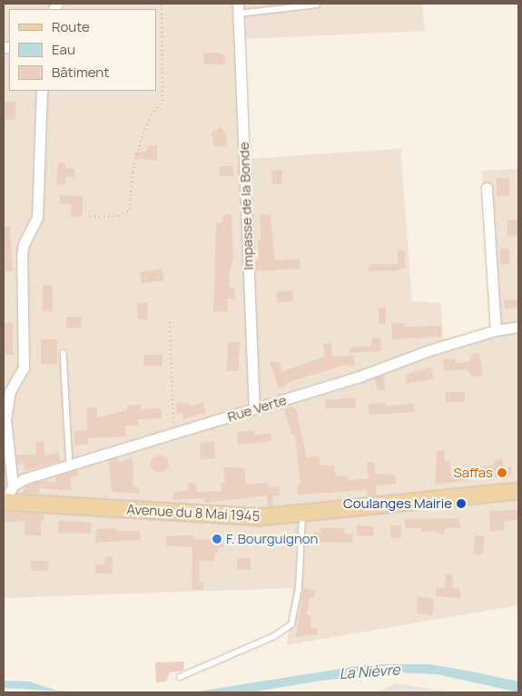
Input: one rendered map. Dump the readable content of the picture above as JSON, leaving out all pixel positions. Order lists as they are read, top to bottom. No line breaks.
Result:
{"streets":{"main road":["Avenue du 8 Mai 1945"],"street":["Impasse de la Bonde","Rue Verte"]},"crossings":[["Impasse de la Bonde","Rue Verte"]],"water":["La Nièvre"],"places":["Saffas","Coulanges Mairie","F. Bourguignon"],"legend":["Route","Eau","Bâtiment"]}
